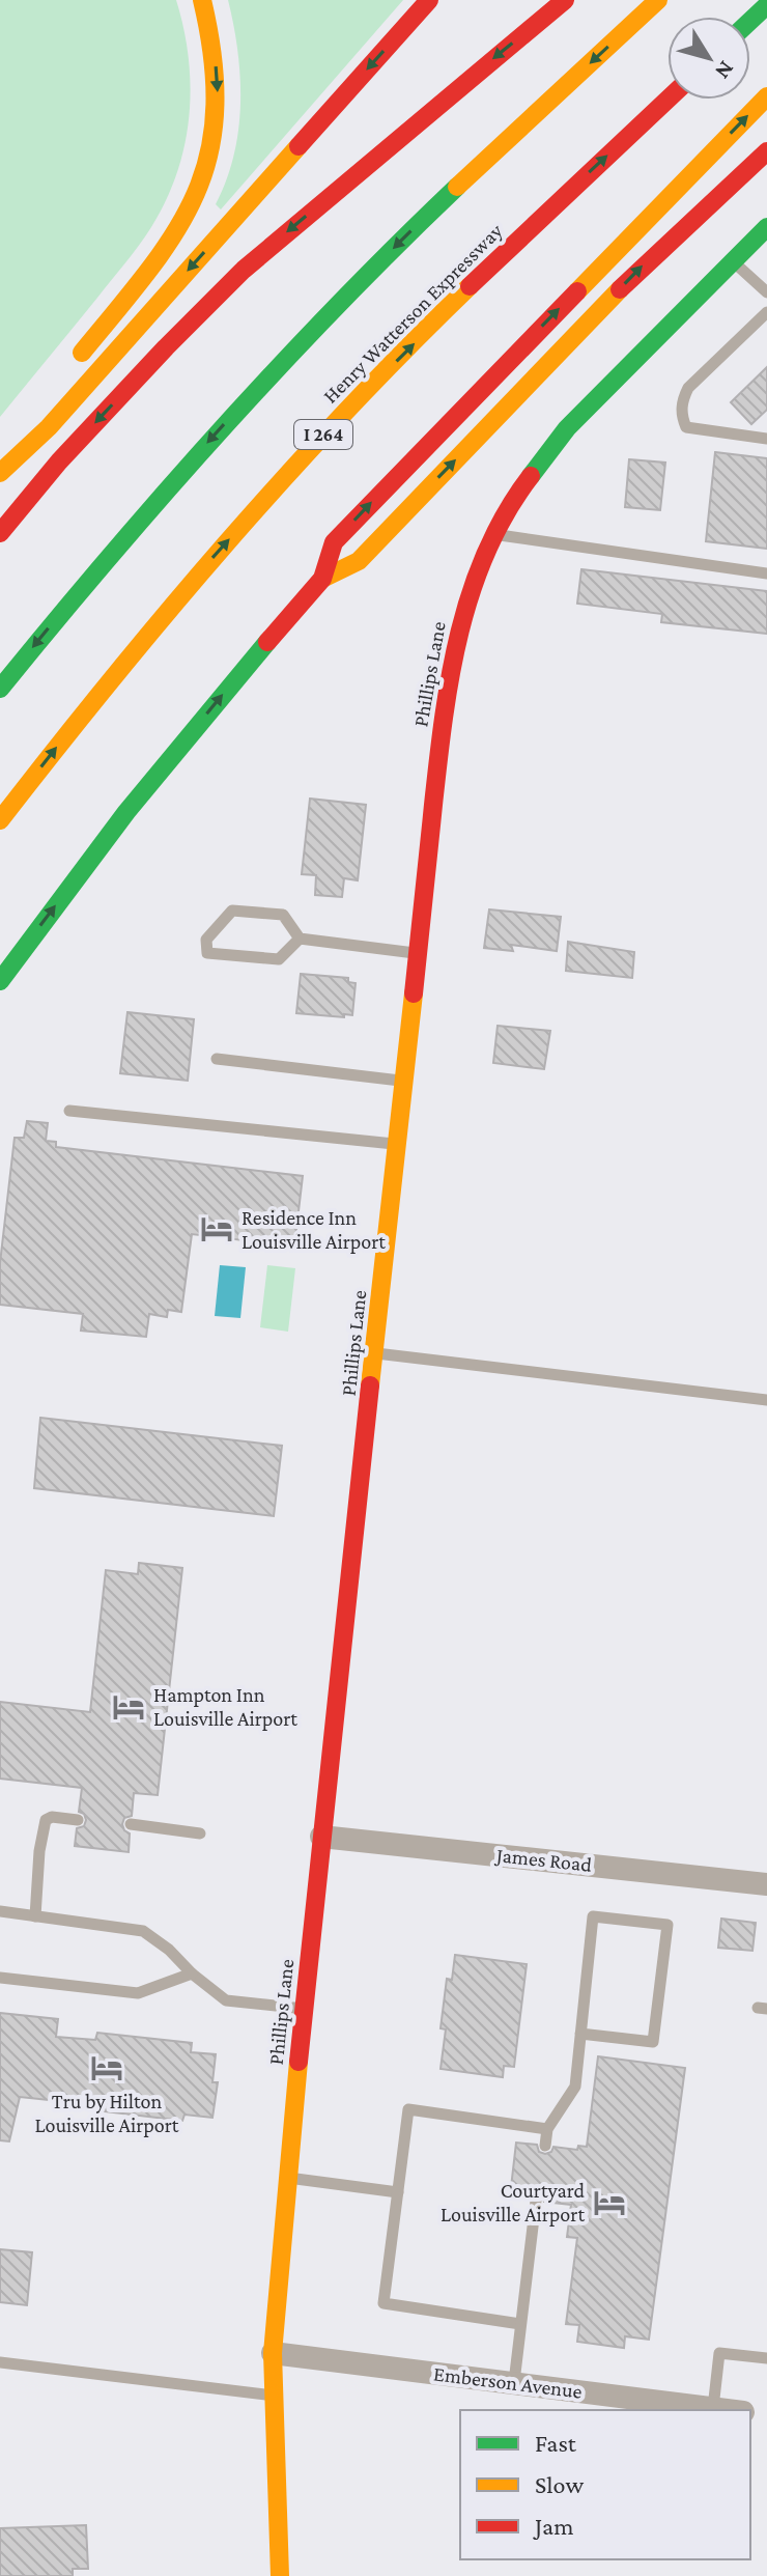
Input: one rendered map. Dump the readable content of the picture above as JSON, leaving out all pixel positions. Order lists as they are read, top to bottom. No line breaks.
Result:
{"streets":{"main road":["Henry Watterson Expressway","I 264","Phillips Lane"],"street":["James Road","Emberson Avenue"]},"crossings":[["Phillips Lane","James Road"],["Phillips Lane","Emberson Avenue"]],"places":{"hotel":["Residence Inn Louisville Airport","Hampton Inn Louisville Airport","Tru by Hilton Louisville Airport","Courtyard Louisville Airport"]},"legend":["Fast","Slow","Jam"],"north":"bottom right"}
